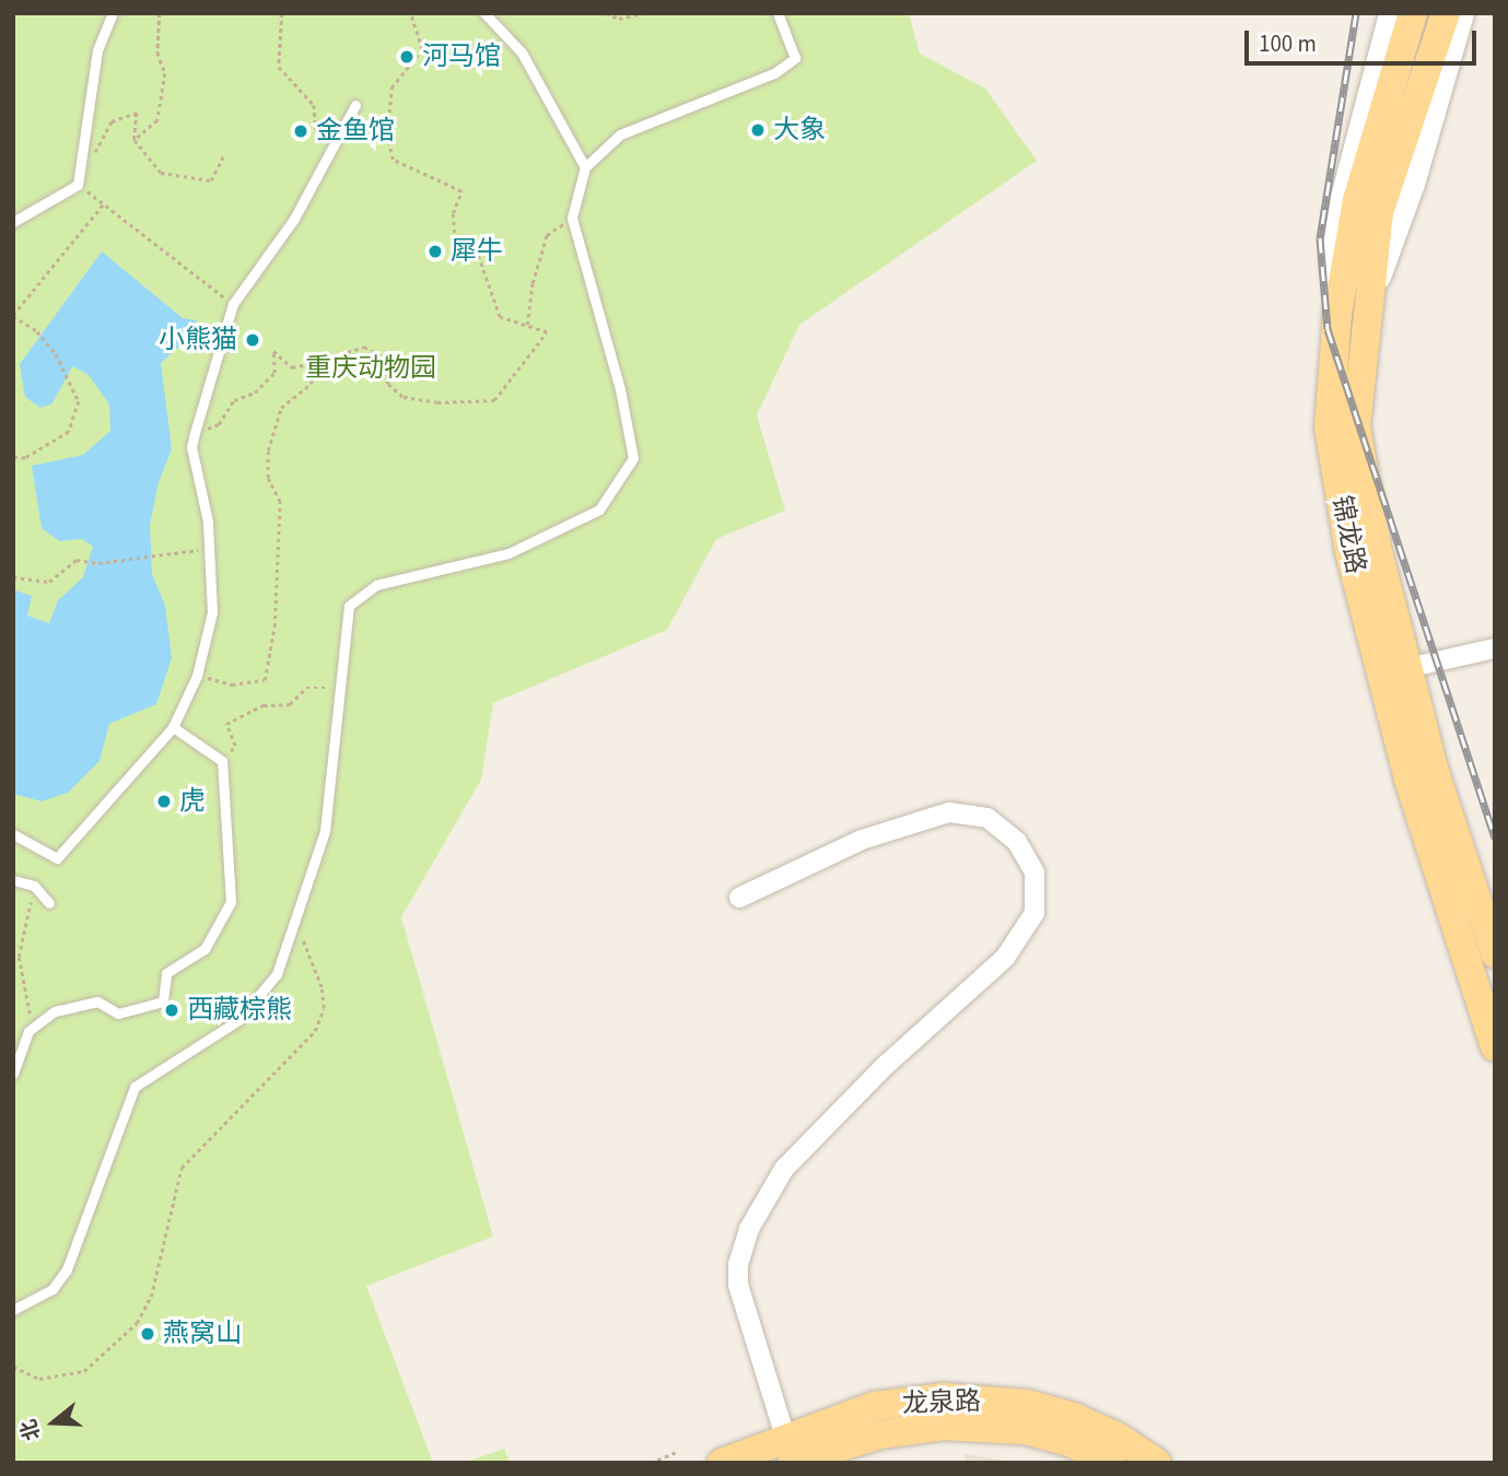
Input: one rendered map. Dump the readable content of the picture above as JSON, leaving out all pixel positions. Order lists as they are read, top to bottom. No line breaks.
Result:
{"streets":{"main road":["锦龙路","龙泉路"]},"parks":["重庆动物园"],"places":["河马馆","大象","金鱼馆","犀牛","小熊猫","虎","西藏棕熊","燕窝山"],"scale_bar":"100 m","north":"left"}
